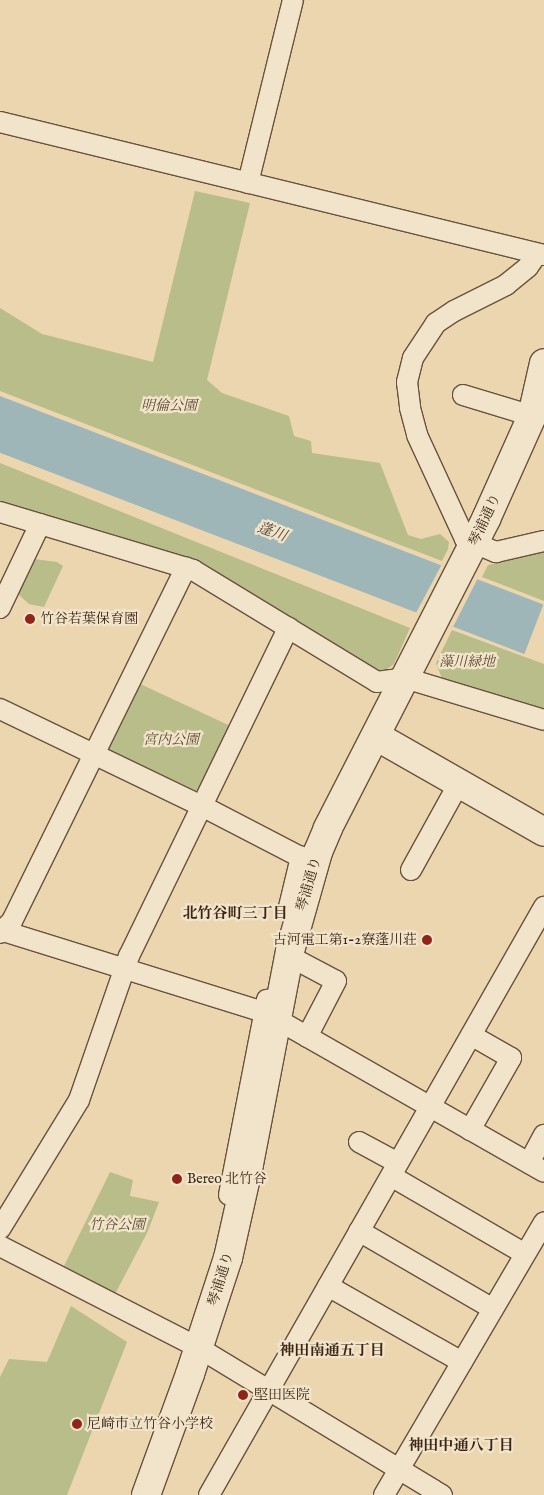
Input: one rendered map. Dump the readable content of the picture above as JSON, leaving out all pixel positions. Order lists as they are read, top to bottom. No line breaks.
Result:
{"streets":{"street":["琴浦通り"]},"districts":["北竹谷町三丁目","神田南通五丁目","神田中通八丁目"],"water":["蓬川"],"parks":["明倫公園","藻川緑地","宮内公園","竹谷公園"],"places":["竹谷若葉保育園","古河電工第1-2寮蓬川荘","Bereo 北竹谷","堅田医院","尼崎市立竹谷小学校"]}
